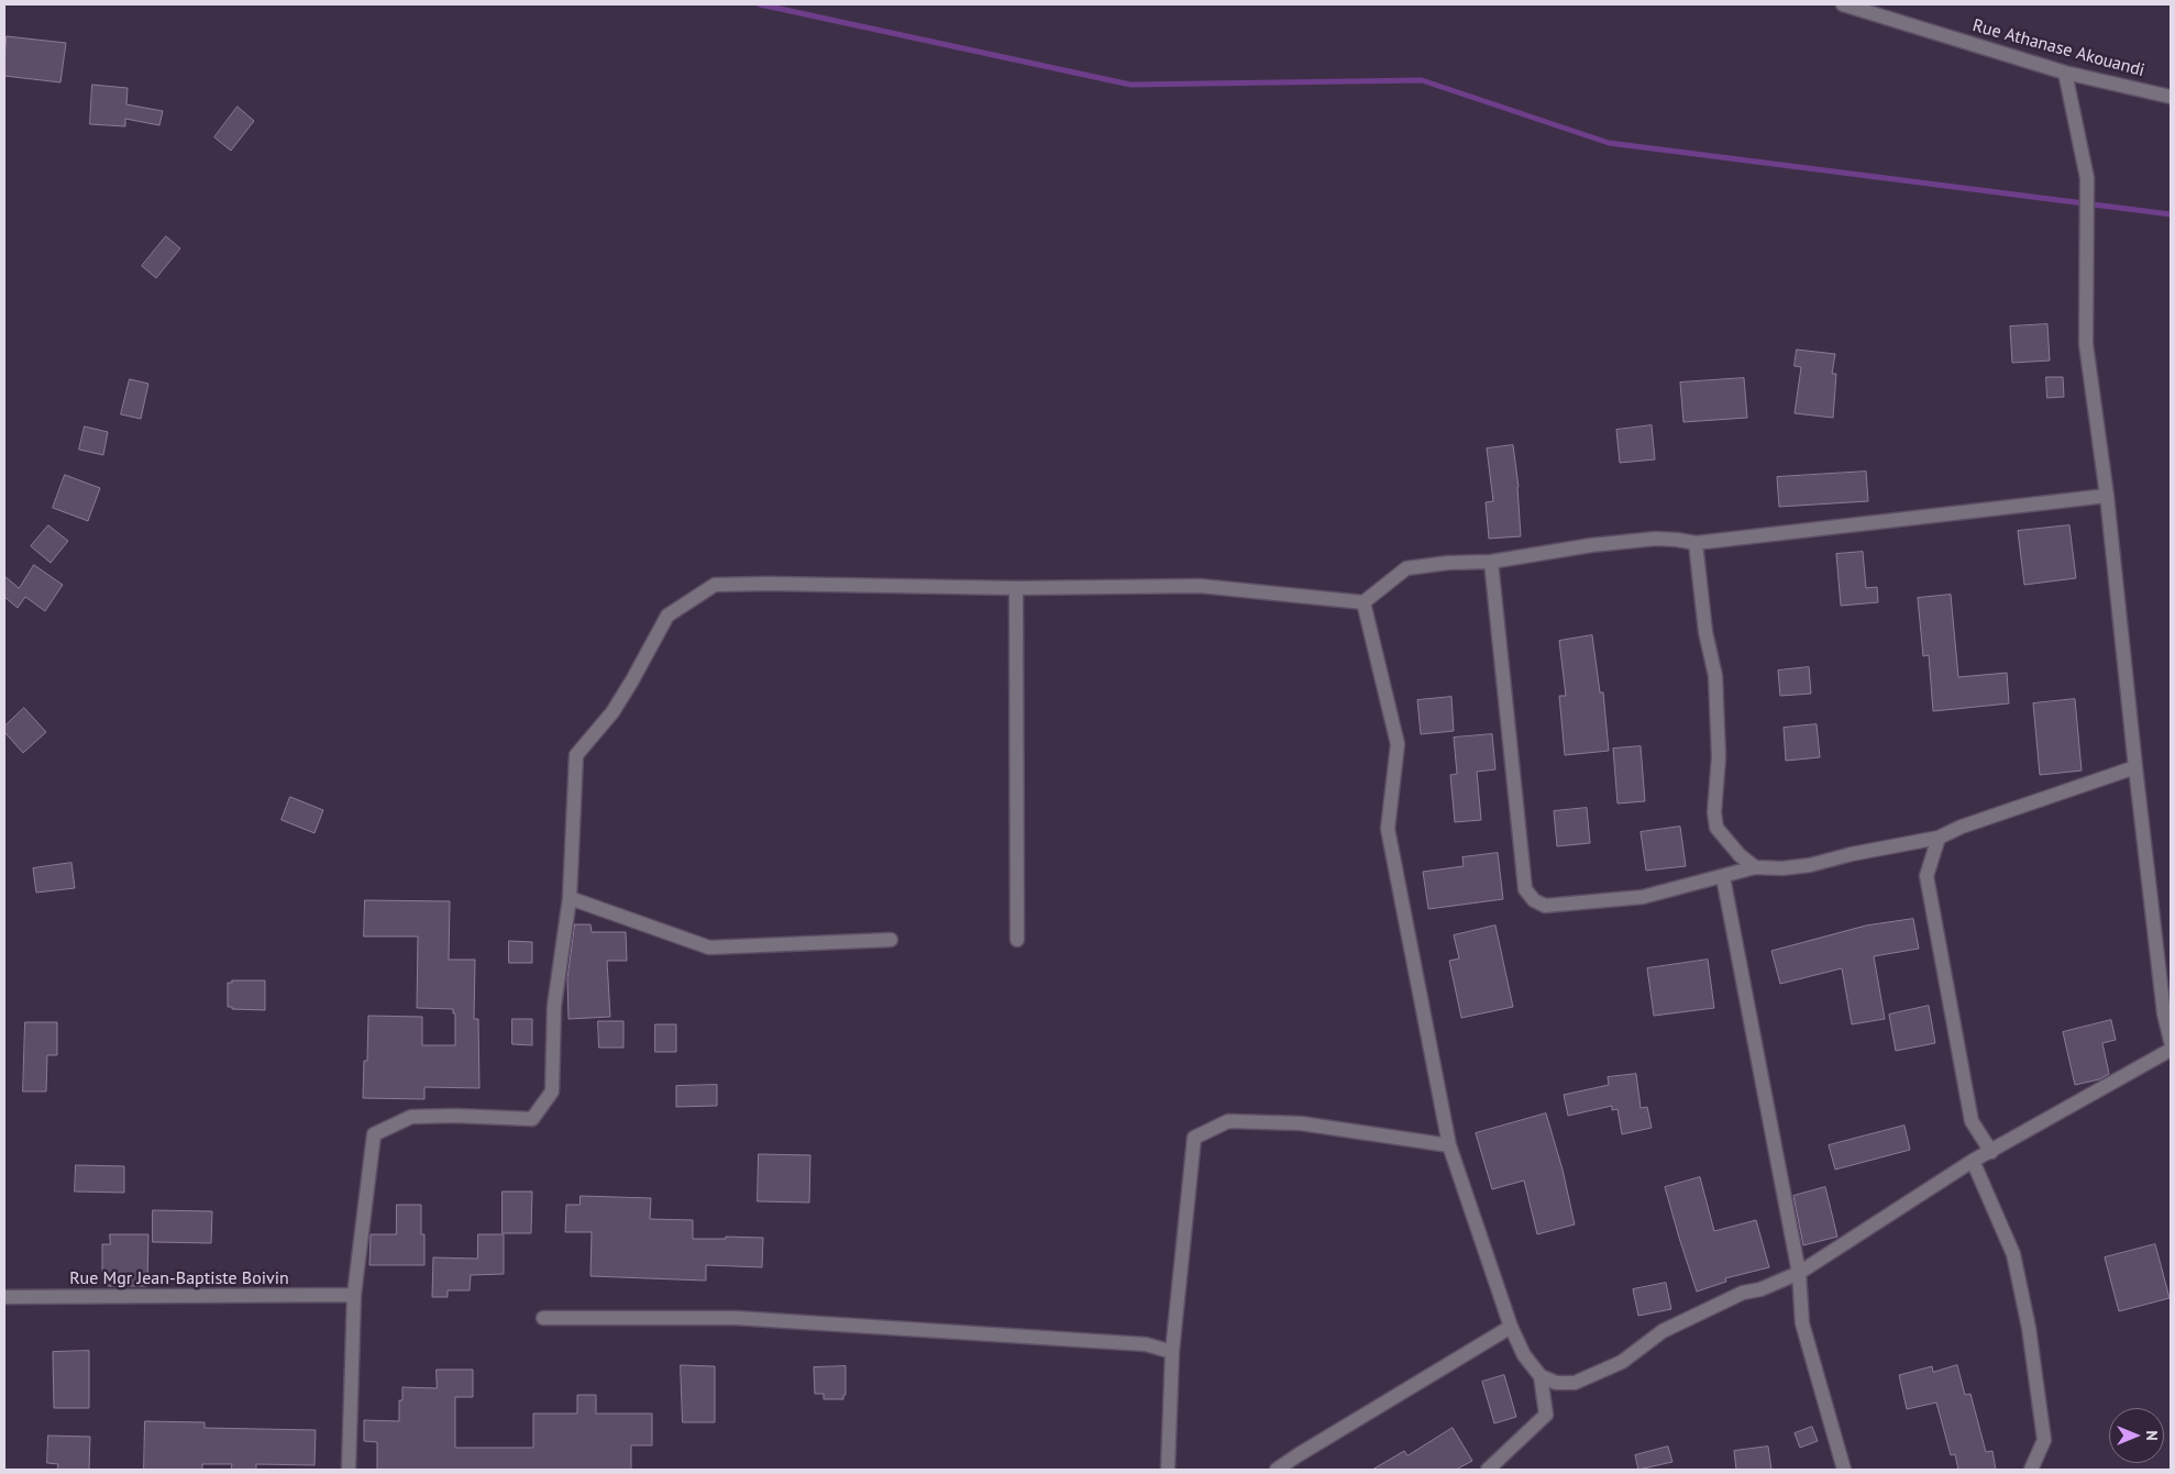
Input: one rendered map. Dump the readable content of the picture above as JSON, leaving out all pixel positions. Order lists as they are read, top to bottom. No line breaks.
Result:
{"streets":{"street":["Rue Athanase Akouandi","Rue Mgr Jean-Baptiste Boivin"]},"north":"right"}
